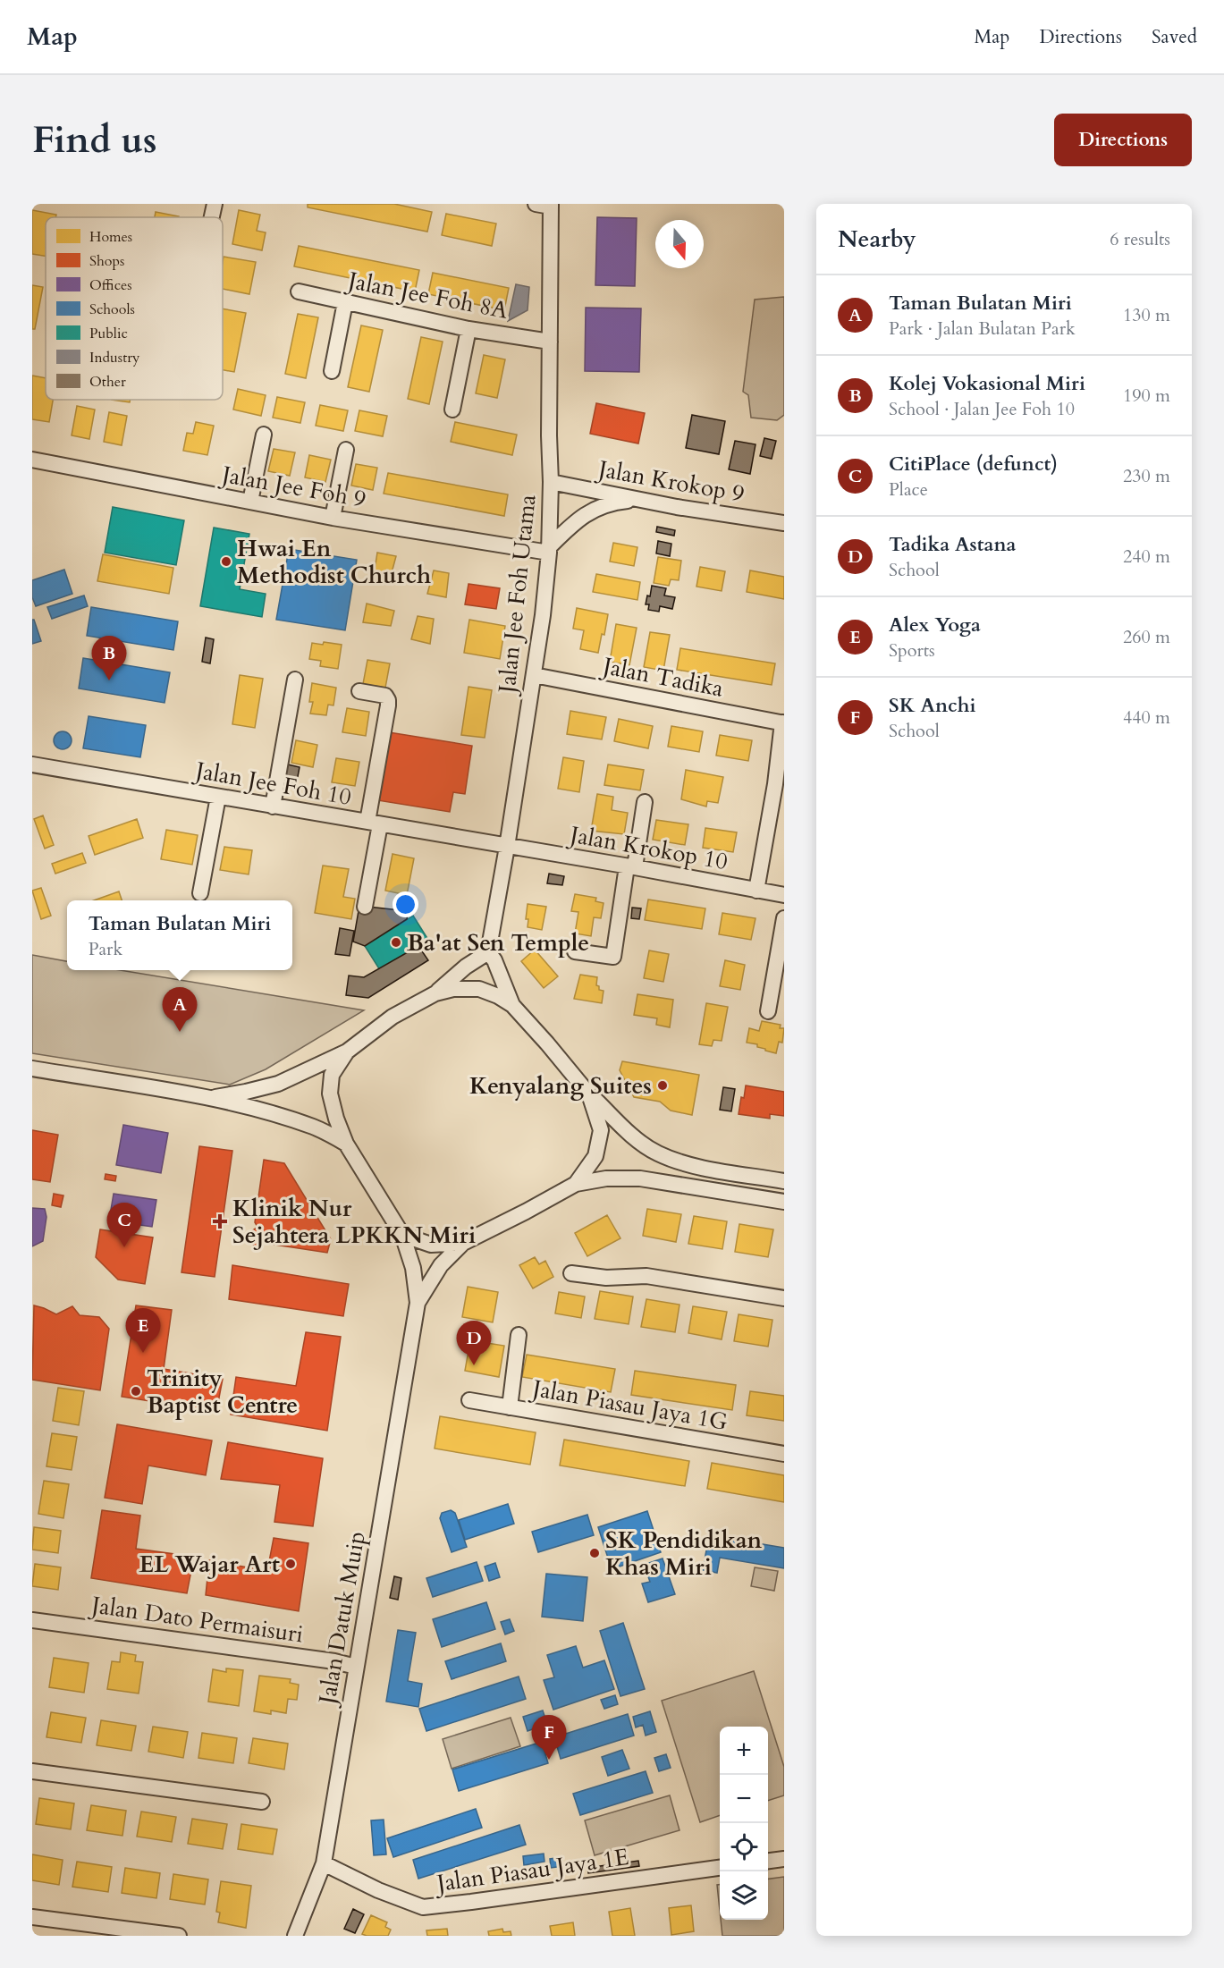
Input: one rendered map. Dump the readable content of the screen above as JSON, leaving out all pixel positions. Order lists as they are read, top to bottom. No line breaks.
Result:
{"streets":{"street":["Jalan Jee Foh 8A","Jalan Krokop 9","Jalan Jee Foh 9","Jalan Jee Foh Utama","Jalan Tadika","Jalan Jee Foh 10","Jalan Krokop 10","Jalan Piasau Jaya 1G","Jalan Datuk Muip","Jalan Dato Permaisuri","Jalan Piasau Jaya 1E"]},"crossings":[["Jalan Jee Foh 8A","Jalan Jee Foh Utama"],["Jalan Krokop 9","Jalan Jee Foh Utama"],["Jalan Jee Foh 9","Jalan Jee Foh Utama"],["Jalan Jee Foh Utama","Jalan Tadika"],["Jalan Jee Foh Utama","Jalan Jee Foh 10"],["Jalan Jee Foh Utama","Jalan Krokop 10"],["Jalan Jee Foh 10","Jalan Krokop 10"],["Jalan Datuk Muip","Jalan Dato Permaisuri"],["Jalan Datuk Muip","Jalan Piasau Jaya 1E"]],"places":{"other":["Hwai En Methodist Church","Ba'at Sen Temple","Kenyalang Suites","Trinity Baptist Centre","SK Pendidikan Khas Miri","EL Wajar Art"],"health":["Klinik Nur Sejahtera LPKKN Miri"]},"legend":["Homes","Shops","Offices","Schools","Public","Industry","Other"],"north":"bottom","page":{"header":"Map","nav":["Map","Directions","Saved"],"buttons":"Directions","title":"Find us","heading":["Nearby","6 results"],"list":[{"mark":"A","name":"Taman Bulatan Miri","note":"Park · Jalan Bulatan Park","value":"130 m"},{"mark":"B","name":"Kolej Vokasional Miri","note":"School · Jalan Jee Foh 10","value":"190 m"},{"mark":"C","name":"CitiPlace (defunct)","note":"Place","value":"230 m"},{"mark":"D","name":"Tadika Astana","note":"School","value":"240 m"},{"mark":"E","name":"Alex Yoga","note":"Sports","value":"260 m"},{"mark":"F","name":"SK Anchi","note":"School","value":"440 m"}],"pins":["B","A","C","E","D","F"],"popup":["Taman Bulatan Miri","Park"],"map_buttons":["+","−"]}}
